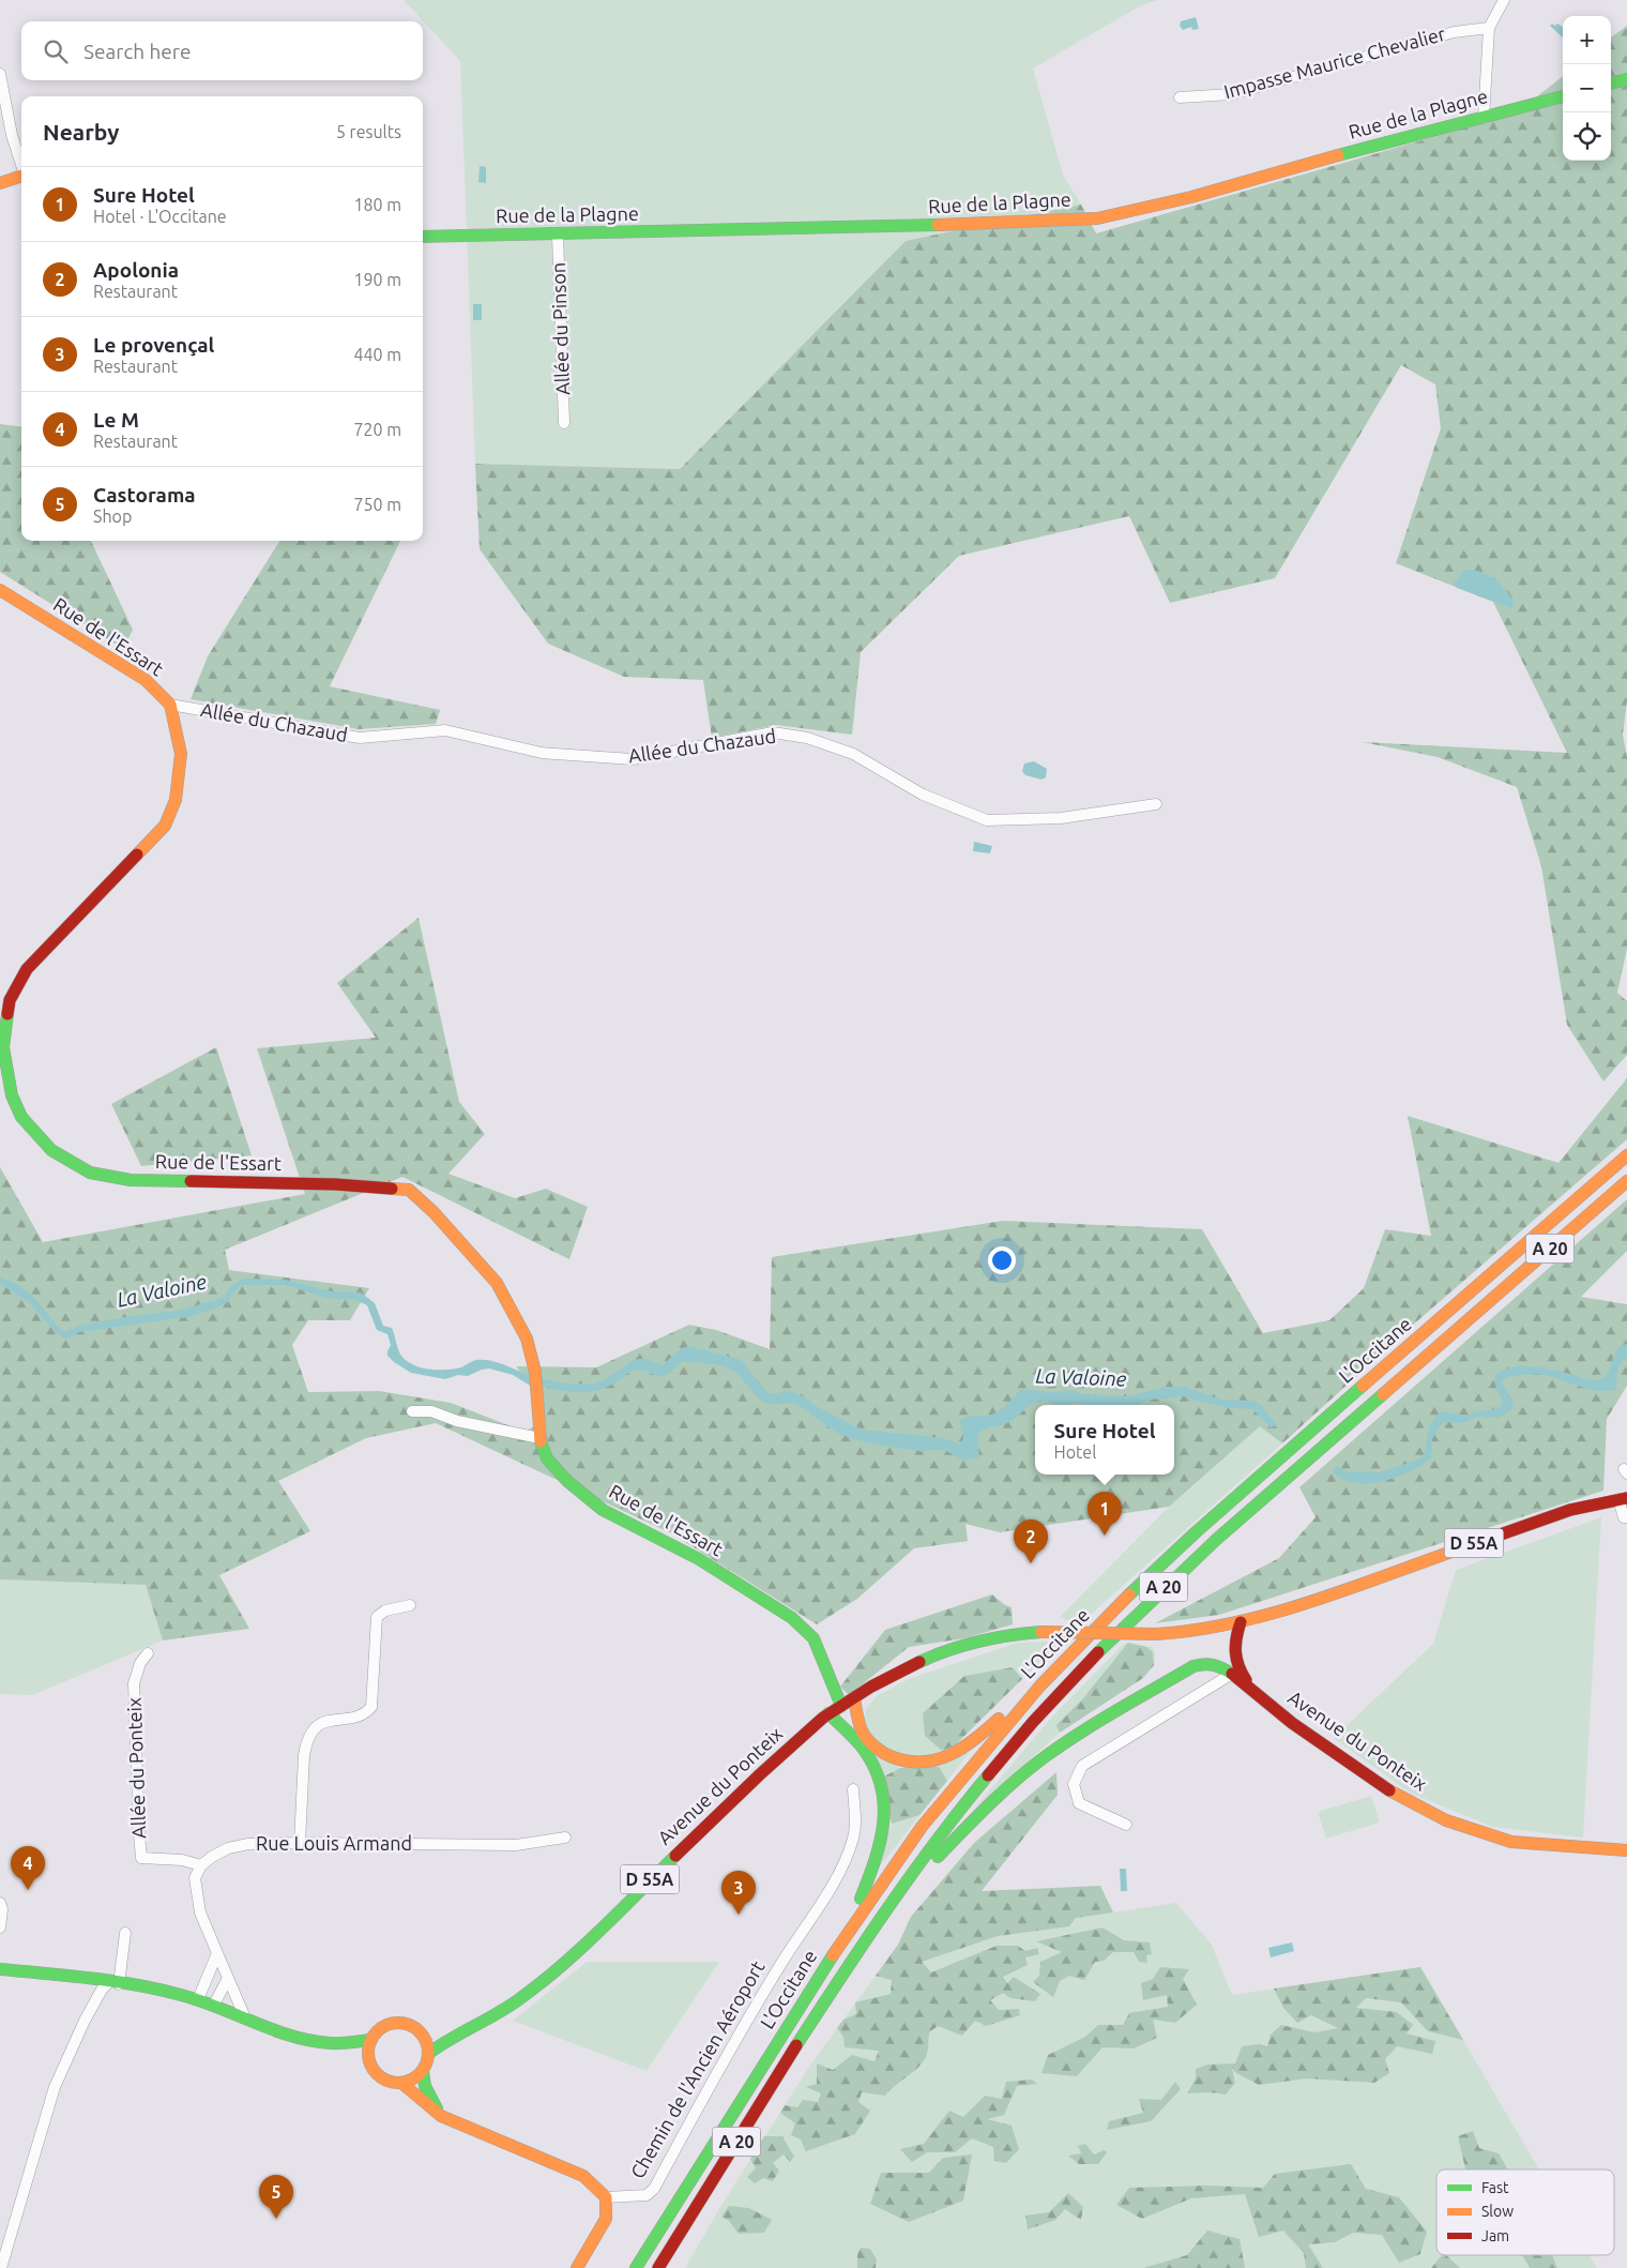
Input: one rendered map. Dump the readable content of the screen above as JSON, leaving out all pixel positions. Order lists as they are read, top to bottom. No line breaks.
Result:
{"streets":{"main road":["Rue de la Plagne","Rue de l'Essart","A 20","L'Occitane","D 55A","Avenue du Ponteix"],"street":["Impasse Maurice Chevalier","Allée du Pinson","Allée du Chazaud","Allée du Ponteix","Rue Louis Armand","Chemin de l'Ancien Aéroport"]},"crossings":[["Rue de la Plagne","Allée du Pinson"],["Rue de l'Essart","Allée du Chazaud"],["Rue de l'Essart","Avenue du Ponteix"],["L'Occitane","Avenue du Ponteix"],["D 55A","Avenue du Ponteix"],["Allée du Ponteix","Rue Louis Armand"]],"water":["La Valoine"],"legend":["Fast","Slow","Jam"],"page":{"map_buttons":["+","−"],"search":"Search here","heading":["Nearby","5 results"],"list":[{"mark":"1","name":"Sure Hotel","note":"Hotel · L'Occitane","value":"180 m"},{"mark":"2","name":"Apolonia","note":"Restaurant","value":"190 m"},{"mark":"3","name":"Le provençal","note":"Restaurant","value":"440 m"},{"mark":"4","name":"Le M","note":"Restaurant","value":"720 m"},{"mark":"5","name":"Castorama","note":"Shop","value":"750 m"}],"popup":["Sure Hotel","Hotel"],"pins":["1","2","4","3","5"]}}
